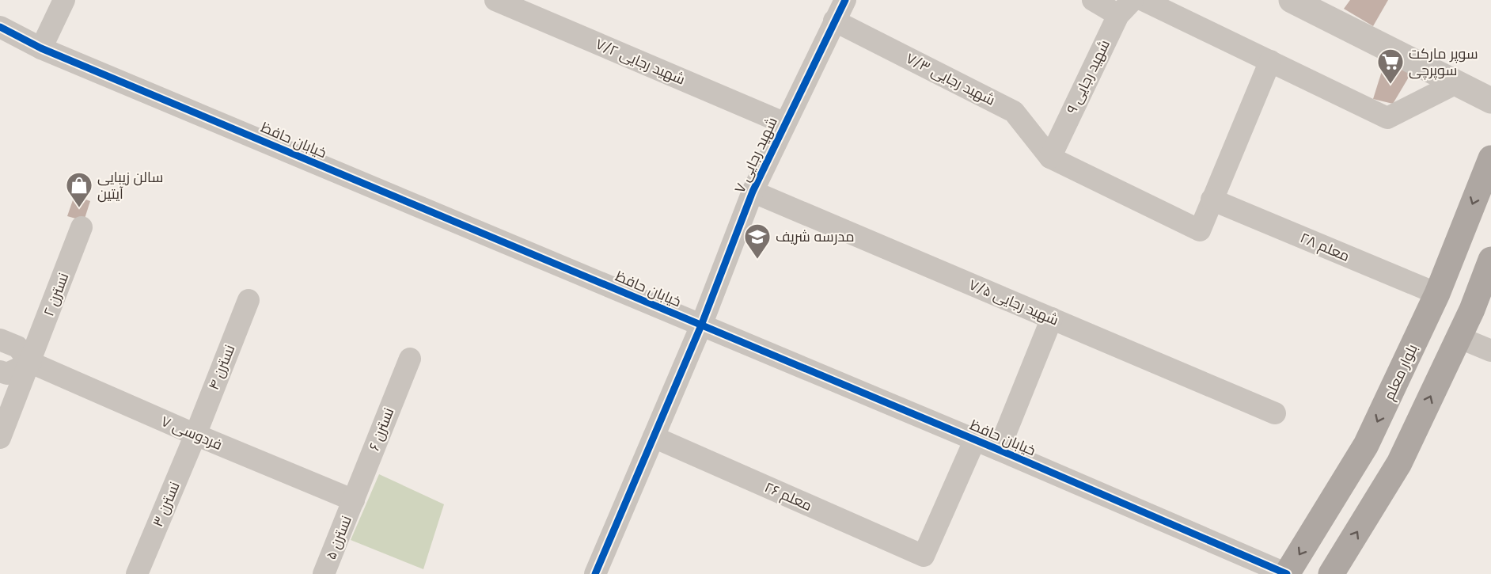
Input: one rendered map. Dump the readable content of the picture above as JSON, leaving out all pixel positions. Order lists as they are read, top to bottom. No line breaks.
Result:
{"streets":{"main road":["بلوار معلم"],"street":["شهید رجایی ۷/۲","شهید رجایی ۹","شهید رجایی ۷/۳","خیابان حافظ","شهید رجایی ۷","معلم ۲۸","نسترن ۲","شهید رجایی ۷/۵","نسترن ۴","نسترن ۶","فردوسی ۷","معلم ۲۶","نسترن ۳","نسترن ۵"]},"crossings":[["شهید رجایی ۷/۲","شهید رجایی ۷"],["شهید رجایی ۹","شهید رجایی ۷/۳"],["شهید رجایی ۷/۳","شهید رجایی ۷"],["خیابان حافظ","شهید رجایی ۷"],["خیابان حافظ","بلوار معلم"],["خیابان حافظ","معلم ۲۶"],["شهید رجایی ۷","شهید رجایی ۷/۵"],["شهید رجایی ۷","معلم ۲۶"],["معلم ۲۸","بلوار معلم"],["نسترن ۲","فردوسی ۷"],["نسترن ۴","فردوسی ۷"],["نسترن ۴","نسترن ۳"],["نسترن ۶","فردوسی ۷"],["نسترن ۶","نسترن ۵"],["فردوسی ۷","نسترن ۳"],["فردوسی ۷","نسترن ۵"]],"places":{"supermarket":["سوپر مارکت سوپرچی"],"shop":["سالن زیبایی آیتین"],"school or university":["مدرسه شریف"]}}
